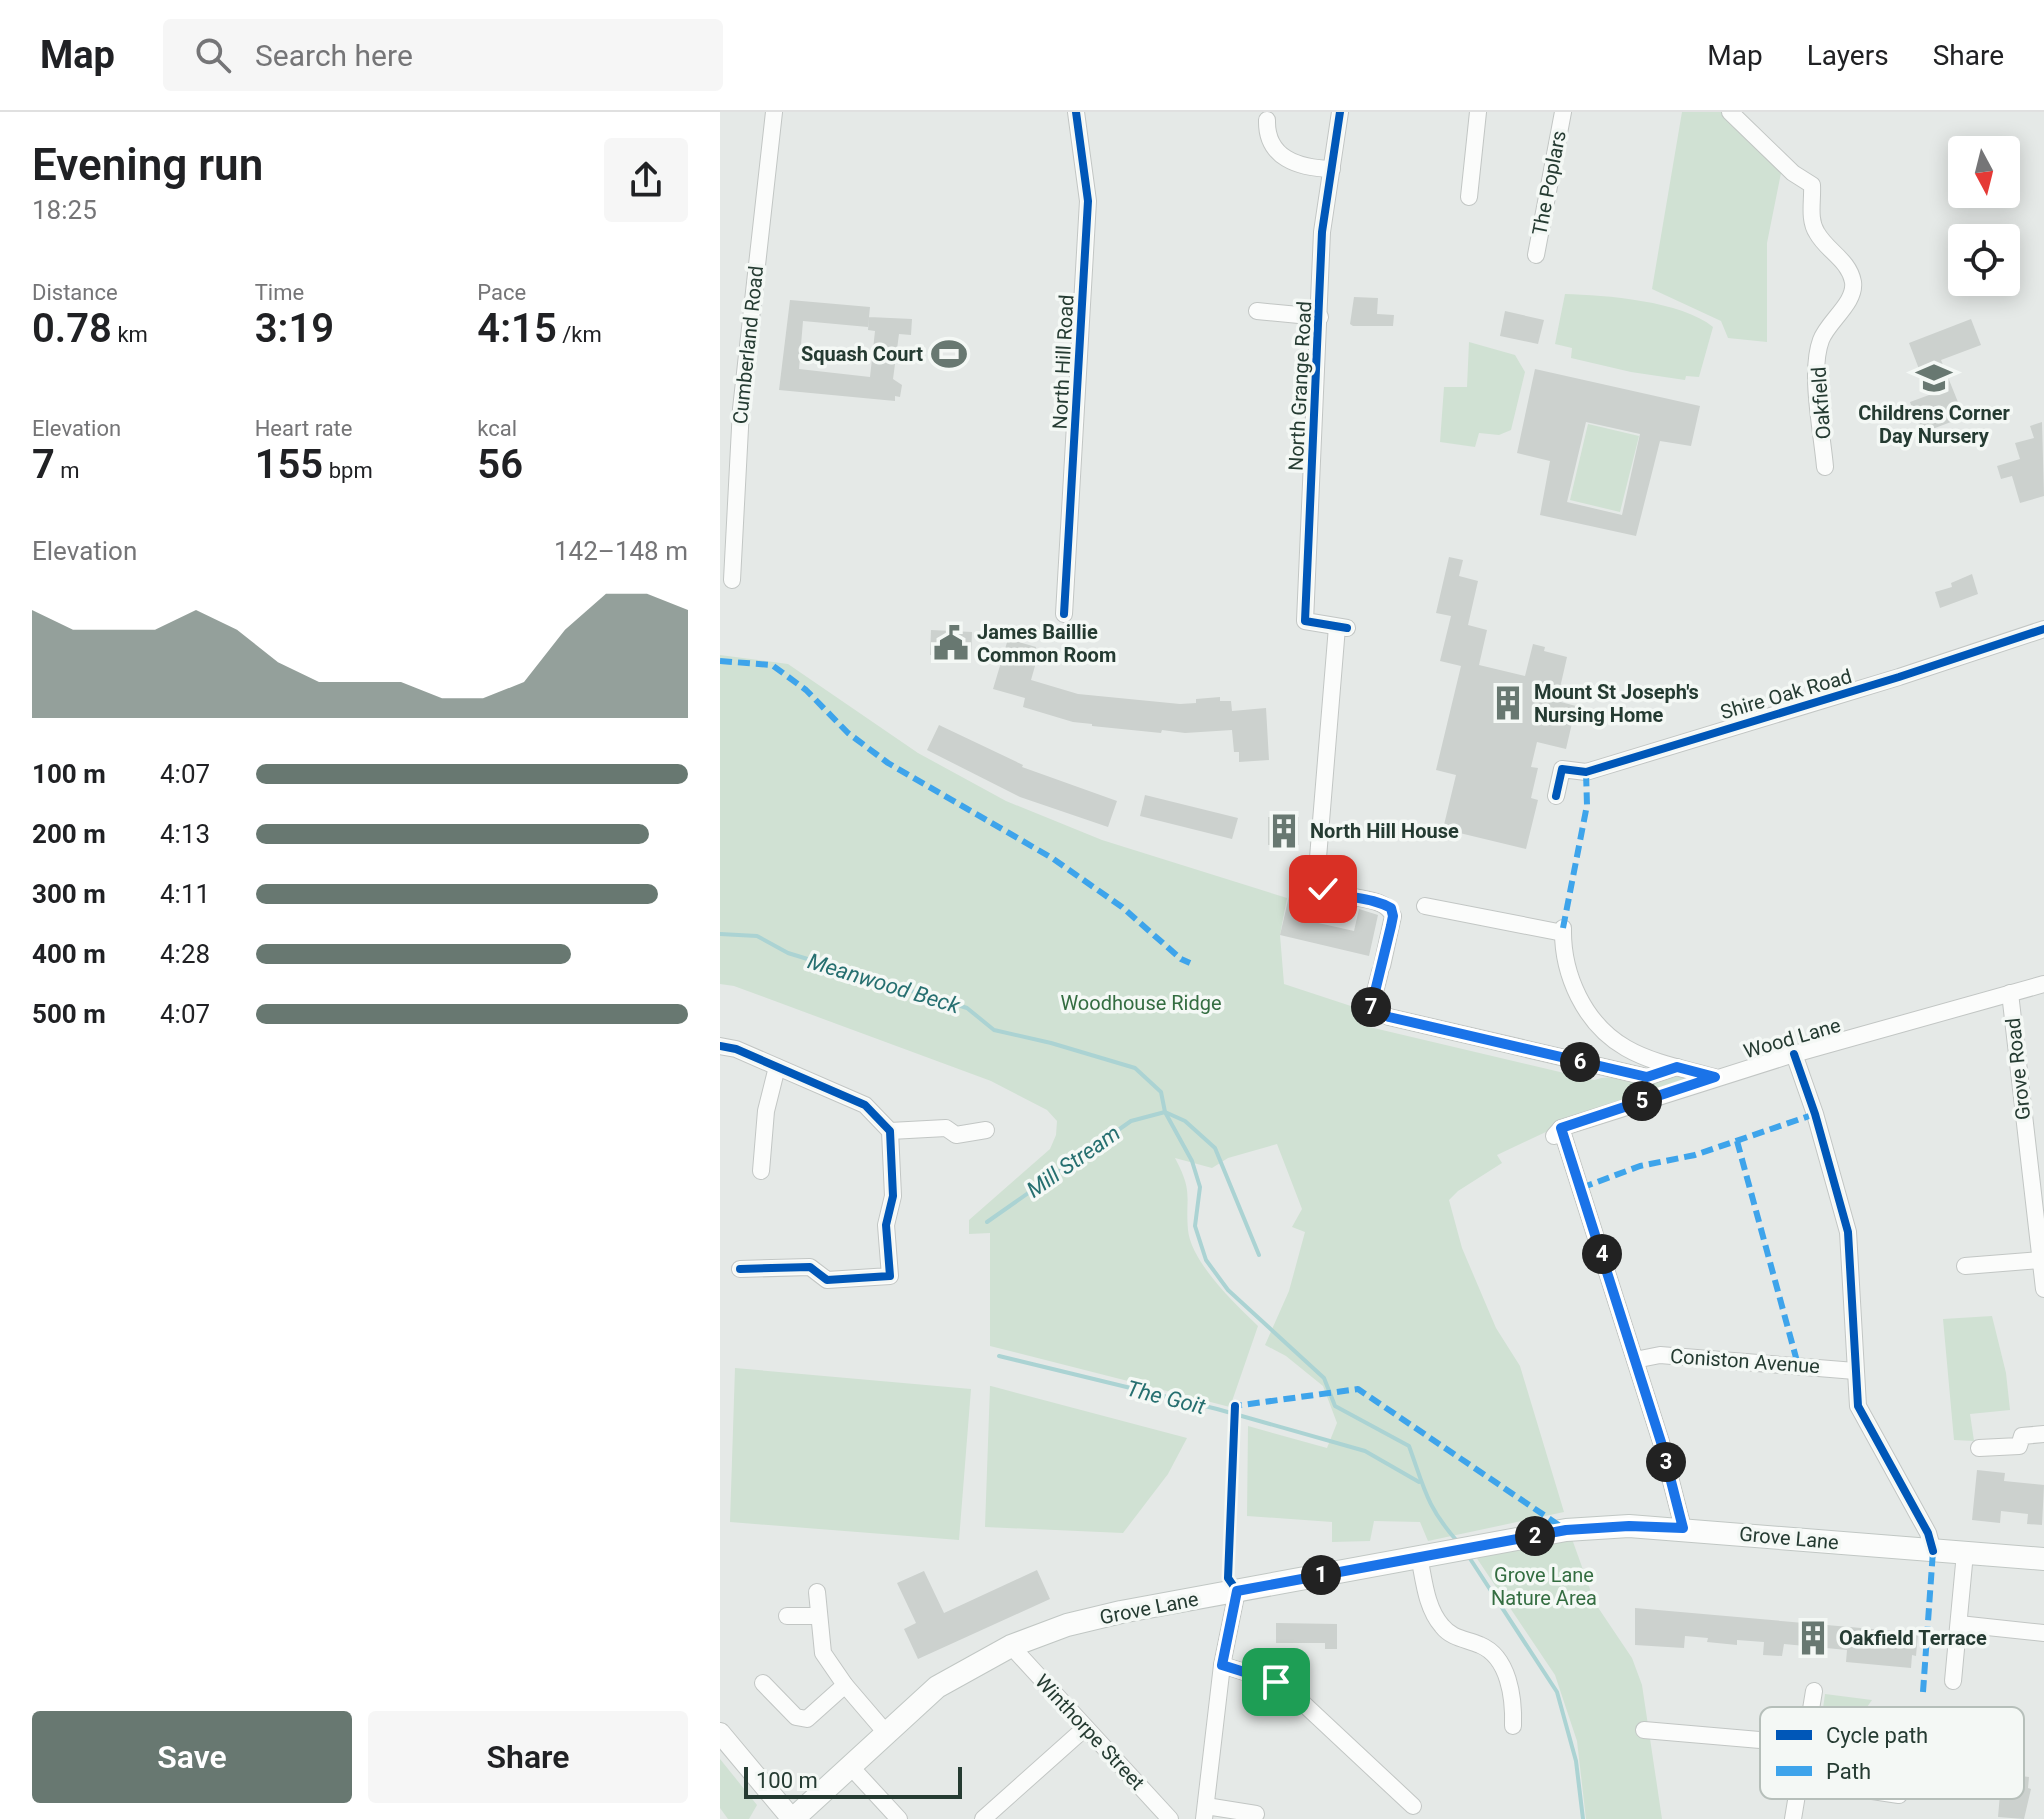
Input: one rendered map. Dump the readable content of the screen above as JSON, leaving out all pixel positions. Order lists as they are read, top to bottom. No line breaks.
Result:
{"streets":{"main road":["Grove Lane"],"street":["The Poplars","Cumberland Road","North Hill Road","North Grange Road","Oakfield","Shire Oak Road","Wood Lane","Grove Road","Coniston Avenue","Winthorpe Street"]},"crossings":[["Wood Lane","Grove Road"],["Wood Lane","Coniston Avenue"],["Grove Lane","Winthorpe Street"]],"water":["Meanwood Beck","Mill Stream","The Goit"],"parks":["Woodhouse Ridge","Grove Lane Nature Area"],"places":{"sports":["Squash Court"],"school or university":["Childrens Corner Day Nursery"],"public building":["James Baillie Common Room"],"building":["Mount St Joseph's Nursing Home","North Hill House","Oakfield Terrace"]},"legend":["Cycle path","Path"],"scale_bar":"100 m","north":"bottom","page":{"header":"Map","search":"Search here","nav":["Map","Layers","Share"],"heading":["Evening run","18:25"],"stats":[["Distance","0.78 km"],["Time","3:19"],["Pace","4:15 /km"],["Elevation","7 m"],["Heart rate","155 bpm"],["kcal","56"]],"chart":["Elevation","142–148 m"],"list":[{"name":"100 m","note":"4:07"},{"name":"200 m","note":"4:13"},{"name":"300 m","note":"4:11"},{"name":"400 m","note":"4:28"},{"name":"500 m","note":"4:07"}],"pins":["7","6","5","4","3","2","1"],"buttons":["Save","Share"],"scale":"100 m"}}
